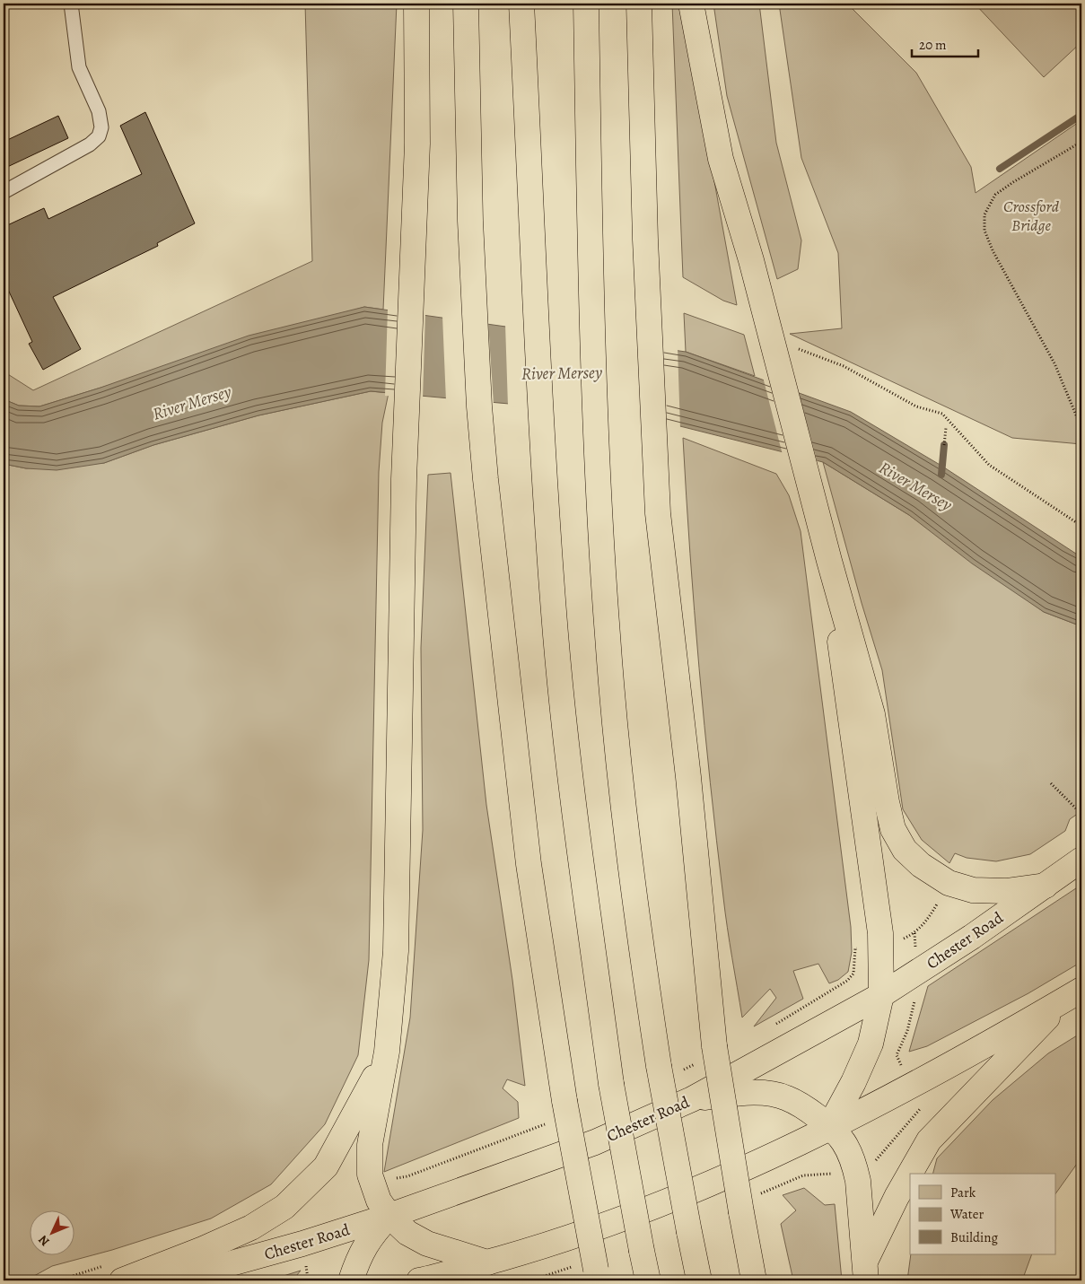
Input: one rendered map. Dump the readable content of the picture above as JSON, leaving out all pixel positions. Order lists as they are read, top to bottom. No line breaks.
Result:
{"streets":{"highway":["Chester Road"]},"water":["River Mersey"],"parks":["Crossford Bridge"],"legend":["Park","Water","Building"],"scale_bar":"20 m","north":"bottom left"}
